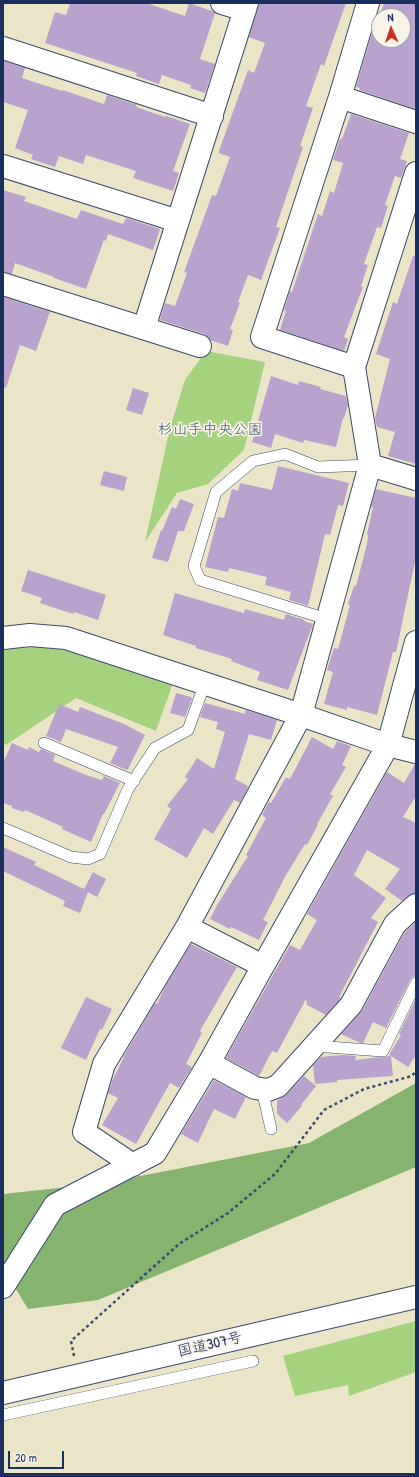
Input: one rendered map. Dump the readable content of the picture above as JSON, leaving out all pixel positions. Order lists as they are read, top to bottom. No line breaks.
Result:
{"streets":{"main road":["国道307号"]},"parks":["杉山手中央公園"],"scale_bar":"20 m","north":"top"}
